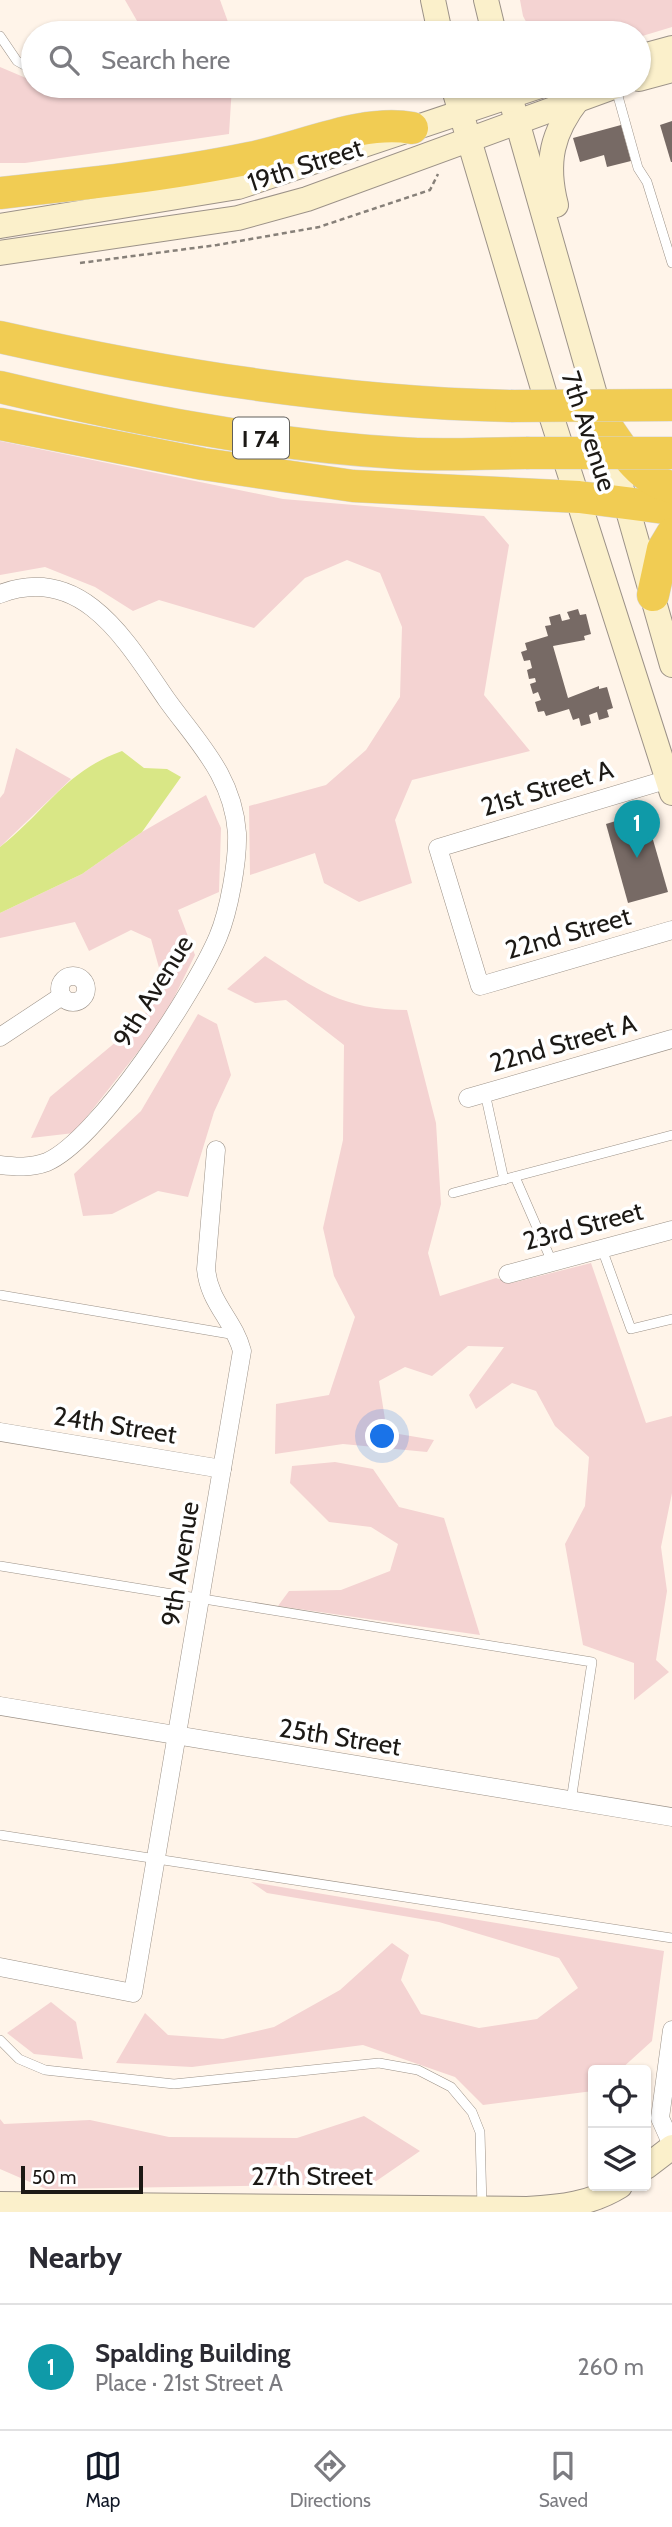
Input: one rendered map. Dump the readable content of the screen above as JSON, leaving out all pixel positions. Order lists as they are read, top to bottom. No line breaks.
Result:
{"streets":{"highway":["I 74"],"main road":["19th Street","7th Avenue","27th Street"],"street":["21st Street A","22nd Street","9th Avenue","22nd Street A","23rd Street","24th Street","25th Street"]},"crossings":[["19th Street","7th Avenue"],["7th Avenue","21st Street A"],["21st Street A","22nd Street"],["9th Avenue","24th Street"],["9th Avenue","25th Street"]],"scale_bar":"50 m","page":{"search":"Search here","pins":"1","scale":"50 m","heading":"Nearby","list":[{"mark":"1","name":"Spalding Building","note":"Place · 21st Street A","value":"260 m"}],"nav":["Map","Directions","Saved"]}}
